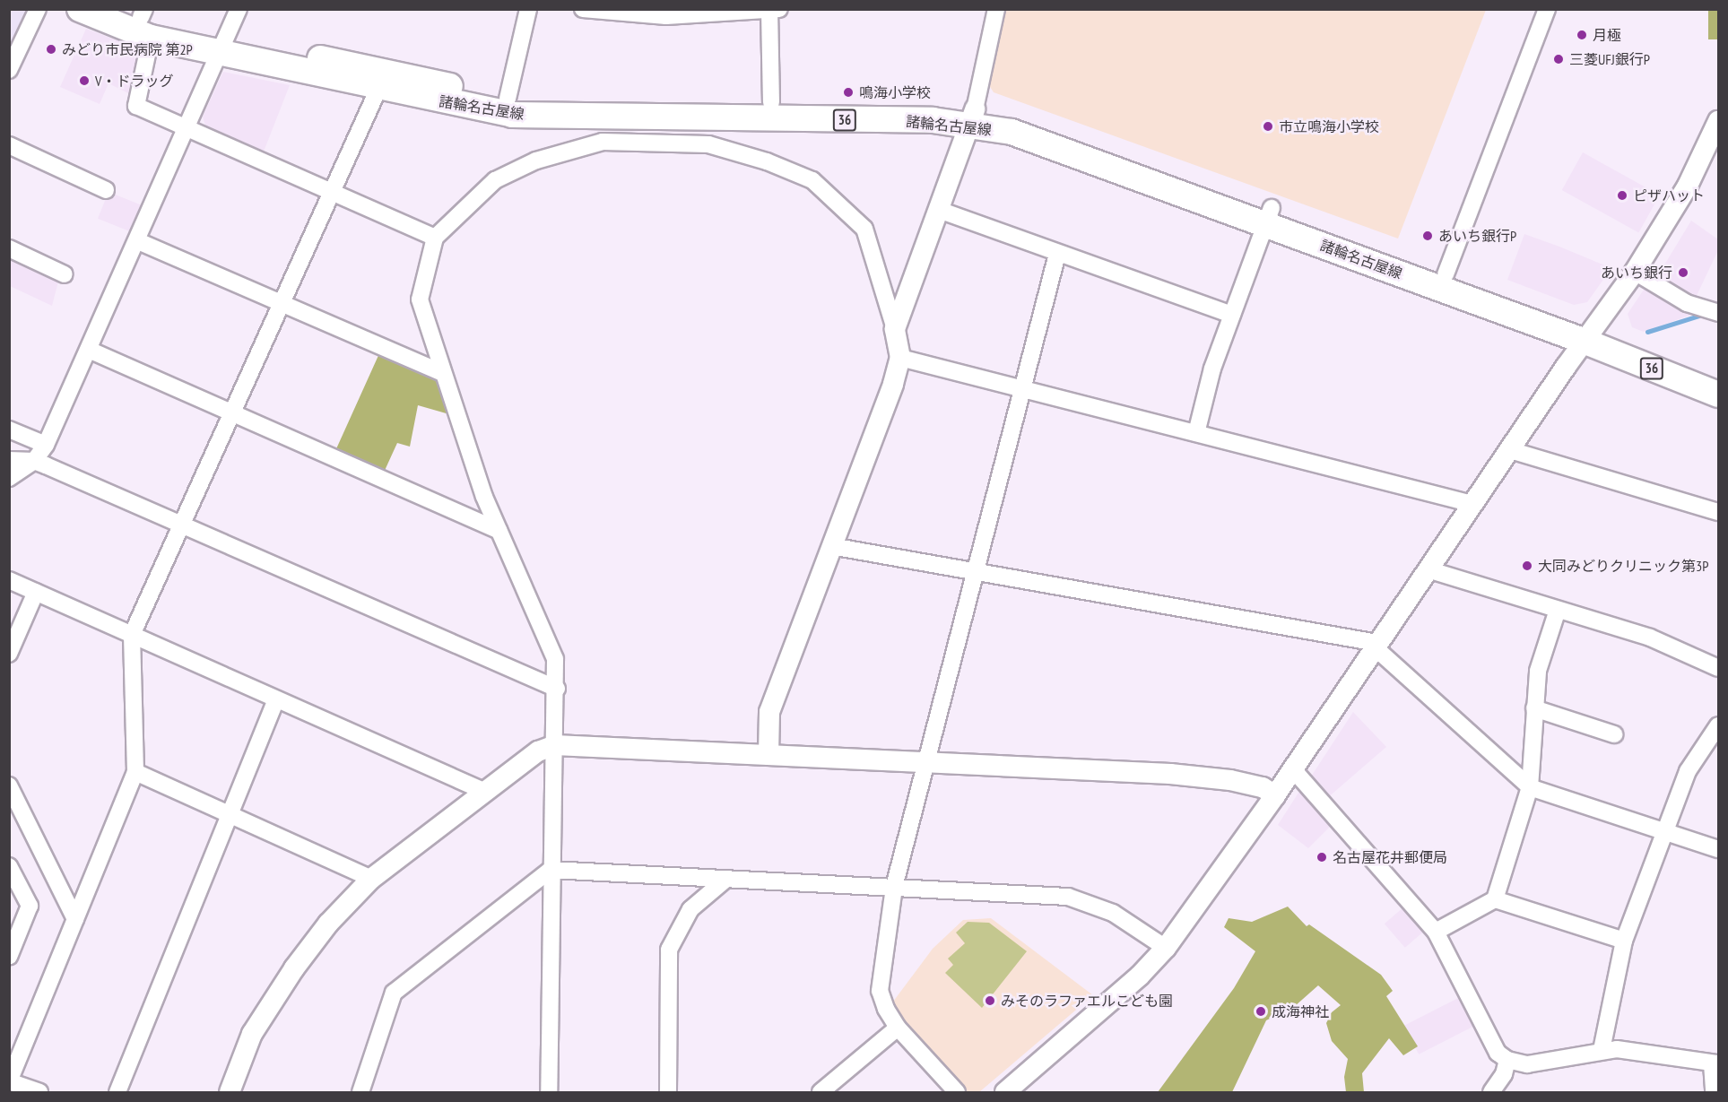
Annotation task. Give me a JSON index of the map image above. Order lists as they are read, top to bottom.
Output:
{
  "streets": {
    "main road": ["諸輪名古屋線", "36"]
  },
  "places": [
    "月極",
    "みどり市民病院 第2P",
    "三菱UFJ銀行P",
    "V・ドラッグ",
    "鳴海小学校",
    "市立鳴海小学校",
    "ピザハット",
    "あいち銀行P",
    "あいち銀行",
    "大同みどりクリニック第3P",
    "名古屋花井郵便局",
    "みそのラファエルこども園",
    "成海神社"
  ]
}
